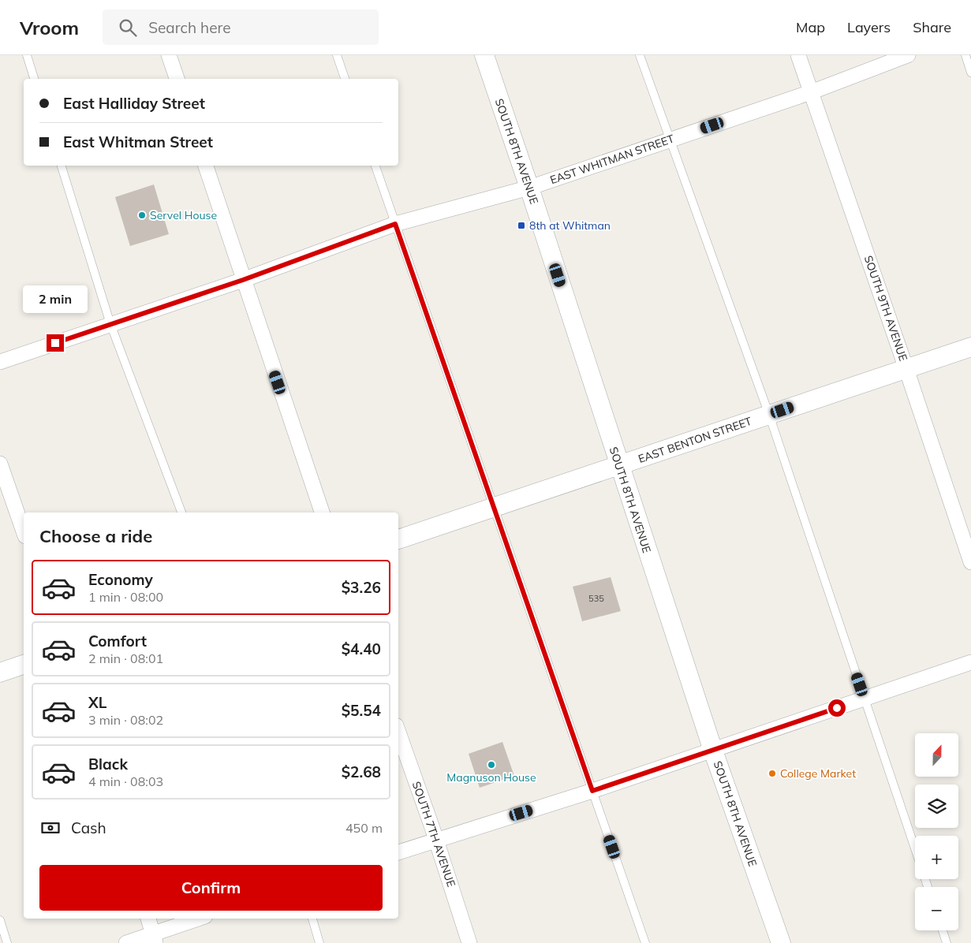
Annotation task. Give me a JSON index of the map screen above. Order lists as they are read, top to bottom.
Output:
{
  "streets": {
    "street": [
      "SOUTH 8TH AVENUE",
      "EAST WHITMAN STREET",
      "SOUTH 9TH AVENUE",
      "EAST BENTON STREET",
      "SOUTH 7TH AVENUE"
    ]
  },
  "crossings": [
    ["SOUTH 8TH AVENUE", "EAST WHITMAN STREET"],
    ["SOUTH 8TH AVENUE", "EAST BENTON STREET"],
    ["EAST WHITMAN STREET", "SOUTH 9TH AVENUE"],
    ["SOUTH 9TH AVENUE", "EAST BENTON STREET"]
  ],
  "places": {
    "other": ["Servel House", "Magnuson House", "College Market"],
    "transit": ["8th at Whitman"]
  },
  "house_numbers": ["535"],
  "north": "top",
  "page": {
    "header": "Vroom",
    "search": "Search here",
    "nav": ["Map", "Layers", "Share"],
    "banner": ["East Halliday Street", "East Whitman Street"],
    "bubble": "2 min",
    "heading": "Choose a ride",
    "list": [
      {
        "name": "Economy",
        "note": "1 min · 08:00",
        "value": "$3.26"
      },
      {
        "name": "Comfort",
        "note": "2 min · 08:01",
        "value": "$4.40"
      },
      {
        "name": "XL",
        "note": "3 min · 08:02",
        "value": "$5.54"
      },
      {
        "name": "Black",
        "note": "4 min · 08:03",
        "value": "$2.68"
      }
    ],
    "map_buttons": ["+", "−"],
    "pay": ["Cash", "450 m"],
    "buttons": "Confirm"
  }
}
